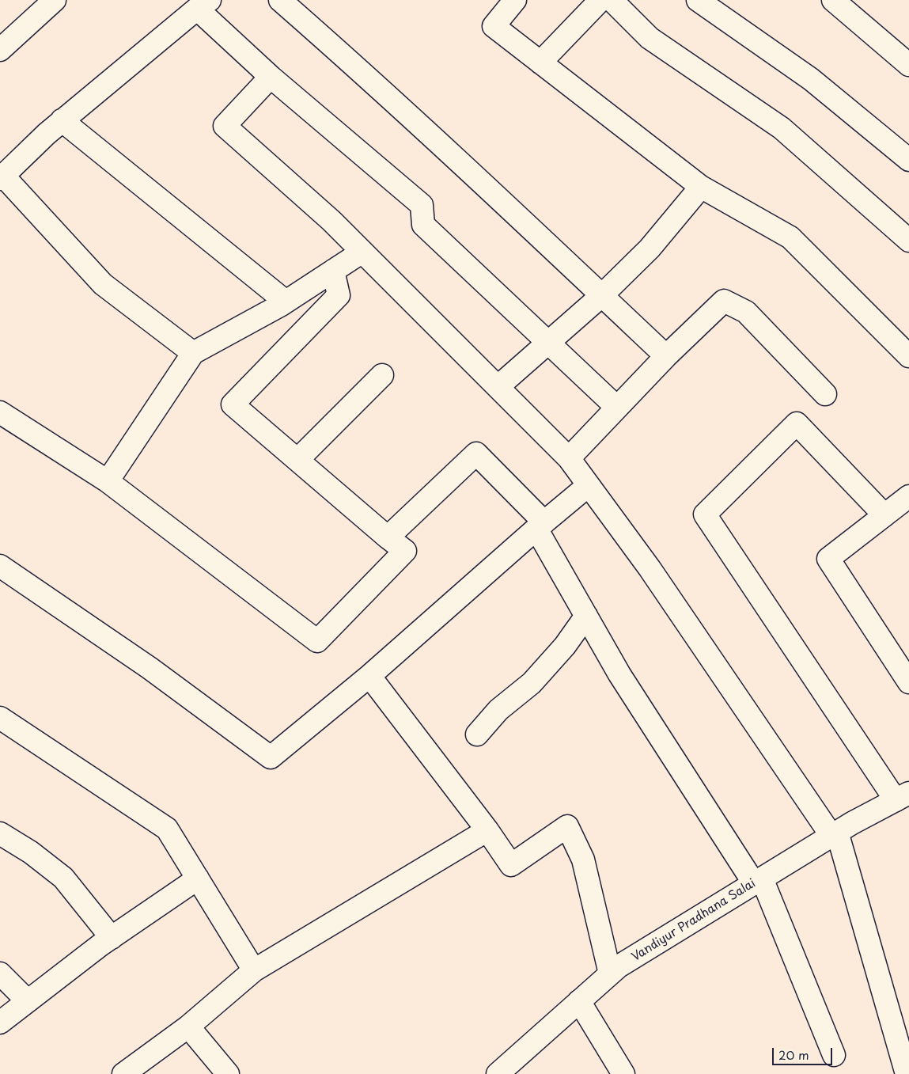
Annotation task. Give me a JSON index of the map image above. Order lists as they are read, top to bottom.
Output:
{
  "streets": {
    "street": ["Vandiyur Pradhana Salai"]
  },
  "scale_bar": "20 m"
}
